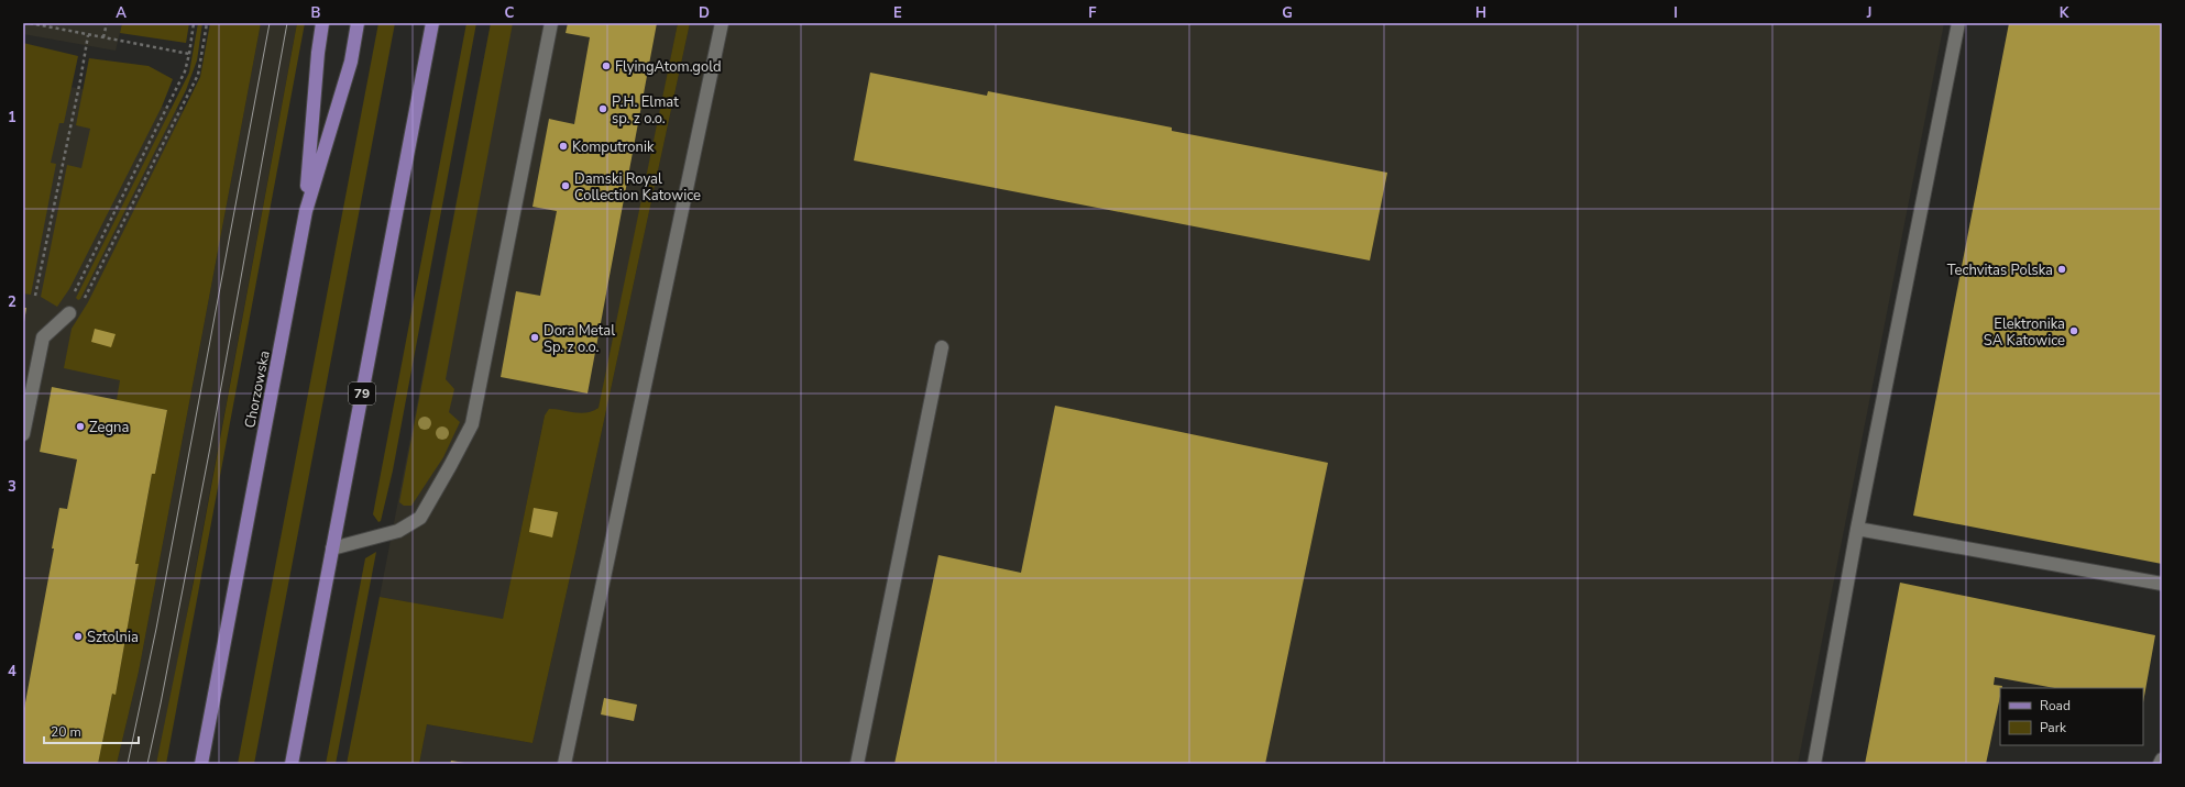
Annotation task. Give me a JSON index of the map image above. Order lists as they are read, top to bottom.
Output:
{
  "streets": {
    "main road": ["Chorzowska", "79"]
  },
  "places": [
    "FlyingAtom.gold",
    "P.H. Elmat sp. z o.o.",
    "Komputronik",
    "Damski Royal Collection Katowice",
    "Techvitas Polska",
    "Elektronika SA Katowice",
    "Dora Metal Sp. z o.o.",
    "Zegna",
    "Sztolnia"
  ],
  "legend": ["Road", "Park"],
  "scale_bar": "20 m",
  "grid": {
    "columns": [
      "A",
      "B",
      "C",
      "D",
      "E",
      "F",
      "G",
      "H",
      "I",
      "J",
      "K"
    ],
    "rows": [
      "1",
      "2",
      "3",
      "4"
    ]
  }
}
